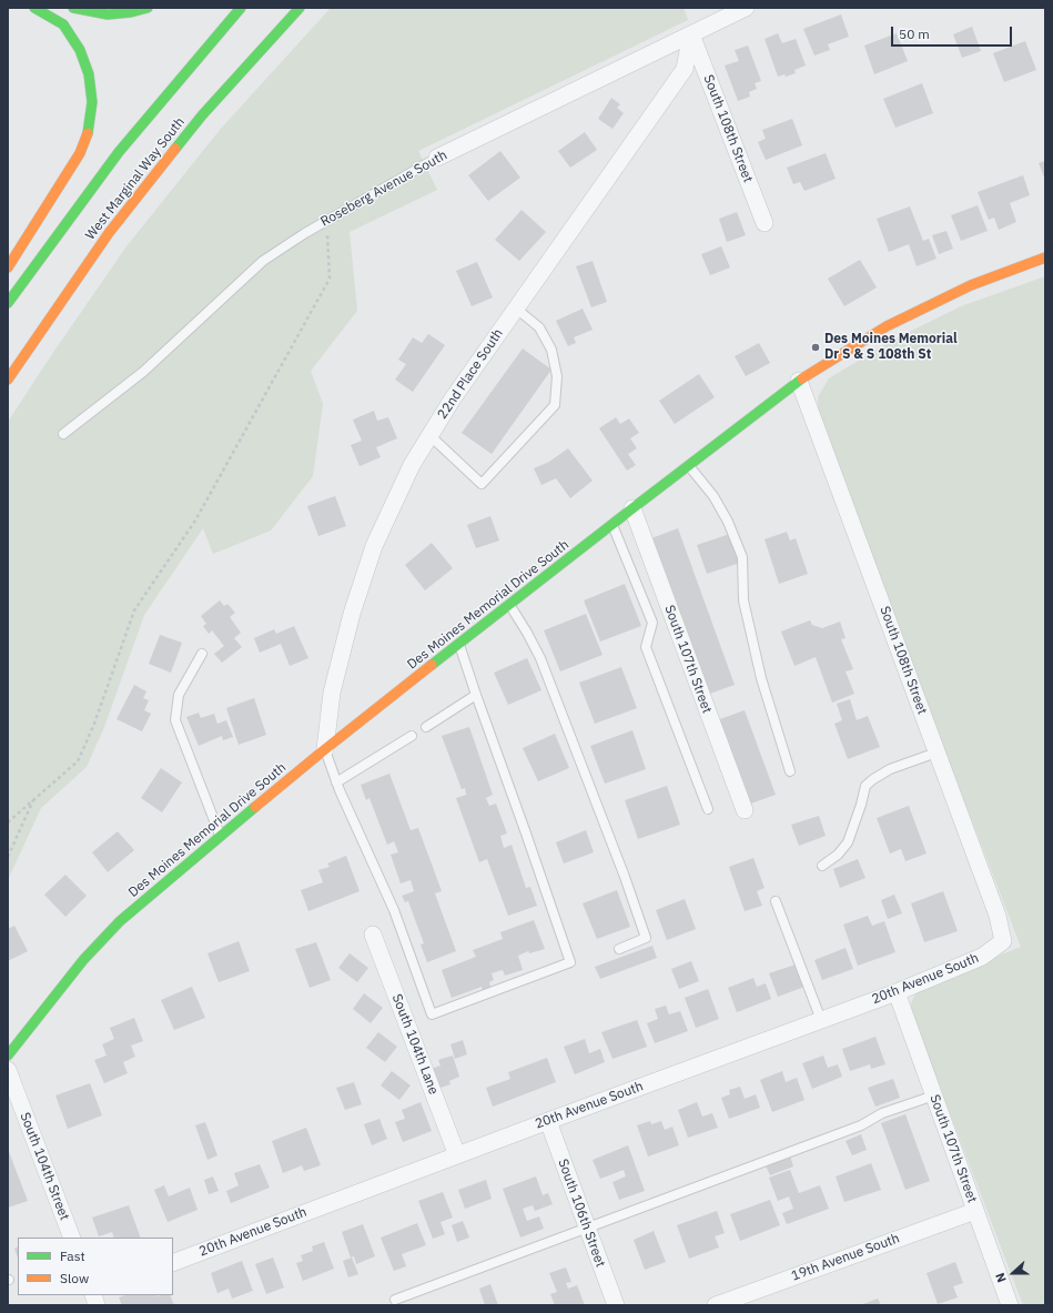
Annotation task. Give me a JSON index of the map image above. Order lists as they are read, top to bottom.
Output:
{
  "streets": {
    "main road": ["West Marginal Way South", "Des Moines Memorial Drive South"],
    "street": [
      "South 108th Street",
      "Roseberg Avenue South",
      "22nd Place South",
      "South 107th Street",
      "20th Avenue South",
      "South 104th Lane",
      "South 104th Street",
      "South 106th Street",
      "19th Avenue South"
    ]
  },
  "crossings": [
    ["South 108th Street", "Roseberg Avenue South"],
    ["South 108th Street", "22nd Place South"],
    ["South 108th Street", "Des Moines Memorial Drive South"],
    ["South 108th Street", "20th Avenue South"],
    ["Roseberg Avenue South", "22nd Place South"],
    ["22nd Place South", "Des Moines Memorial Drive South"],
    ["Des Moines Memorial Drive South", "South 107th Street"],
    ["South 107th Street", "20th Avenue South"],
    ["South 107th Street", "19th Avenue South"],
    ["20th Avenue South", "South 104th Lane"],
    ["20th Avenue South", "South 106th Street"]
  ],
  "places": ["Des Moines Memorial Dr S & S 108th St"],
  "legend": ["Fast", "Slow"],
  "scale_bar": "50 m",
  "north": "left"
}
